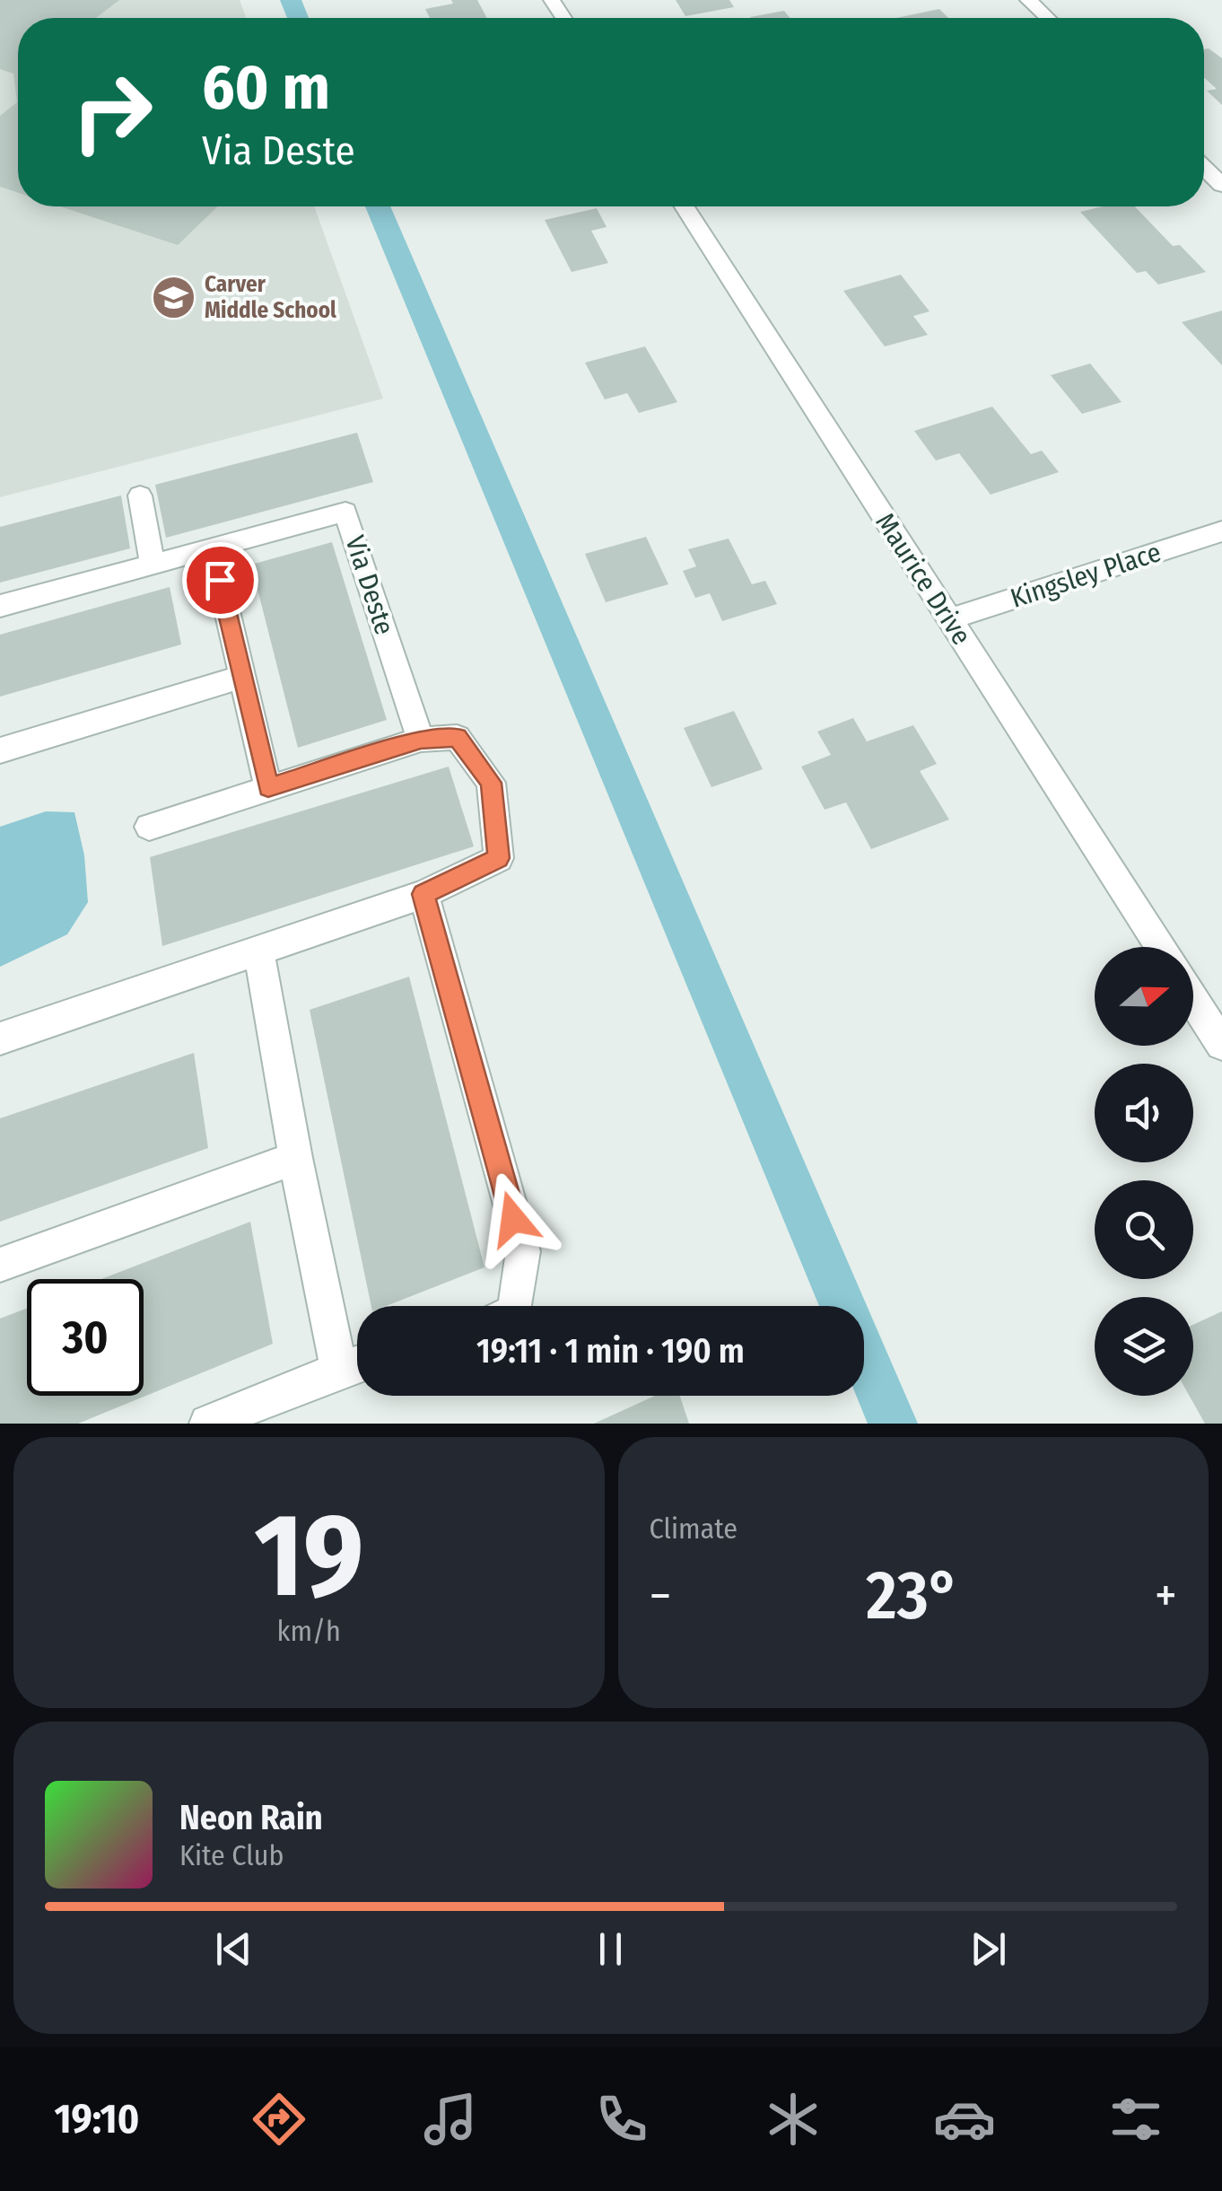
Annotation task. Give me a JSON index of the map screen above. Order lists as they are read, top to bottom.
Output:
{
  "streets": {
    "street": ["Kingsley Place", "Maurice Drive", "Via Deste"]
  },
  "crossings": [
    ["Kingsley Place", "Maurice Drive"]
  ],
  "places": {
    "school or university": ["Carver Middle School"]
  },
  "north": "right",
  "page": {
    "turn": ["60 m", "Via Deste"],
    "limit": "30",
    "trip": "19:11 · 1 min · 190 m",
    "tile": [
      ["19", "km/h"],
      "Climate"
    ],
    "heat": ["−", "23°", "+"],
    "song": ["Neon Rain", "Kite Club"],
    "tabs": "19:10"
  }
}
